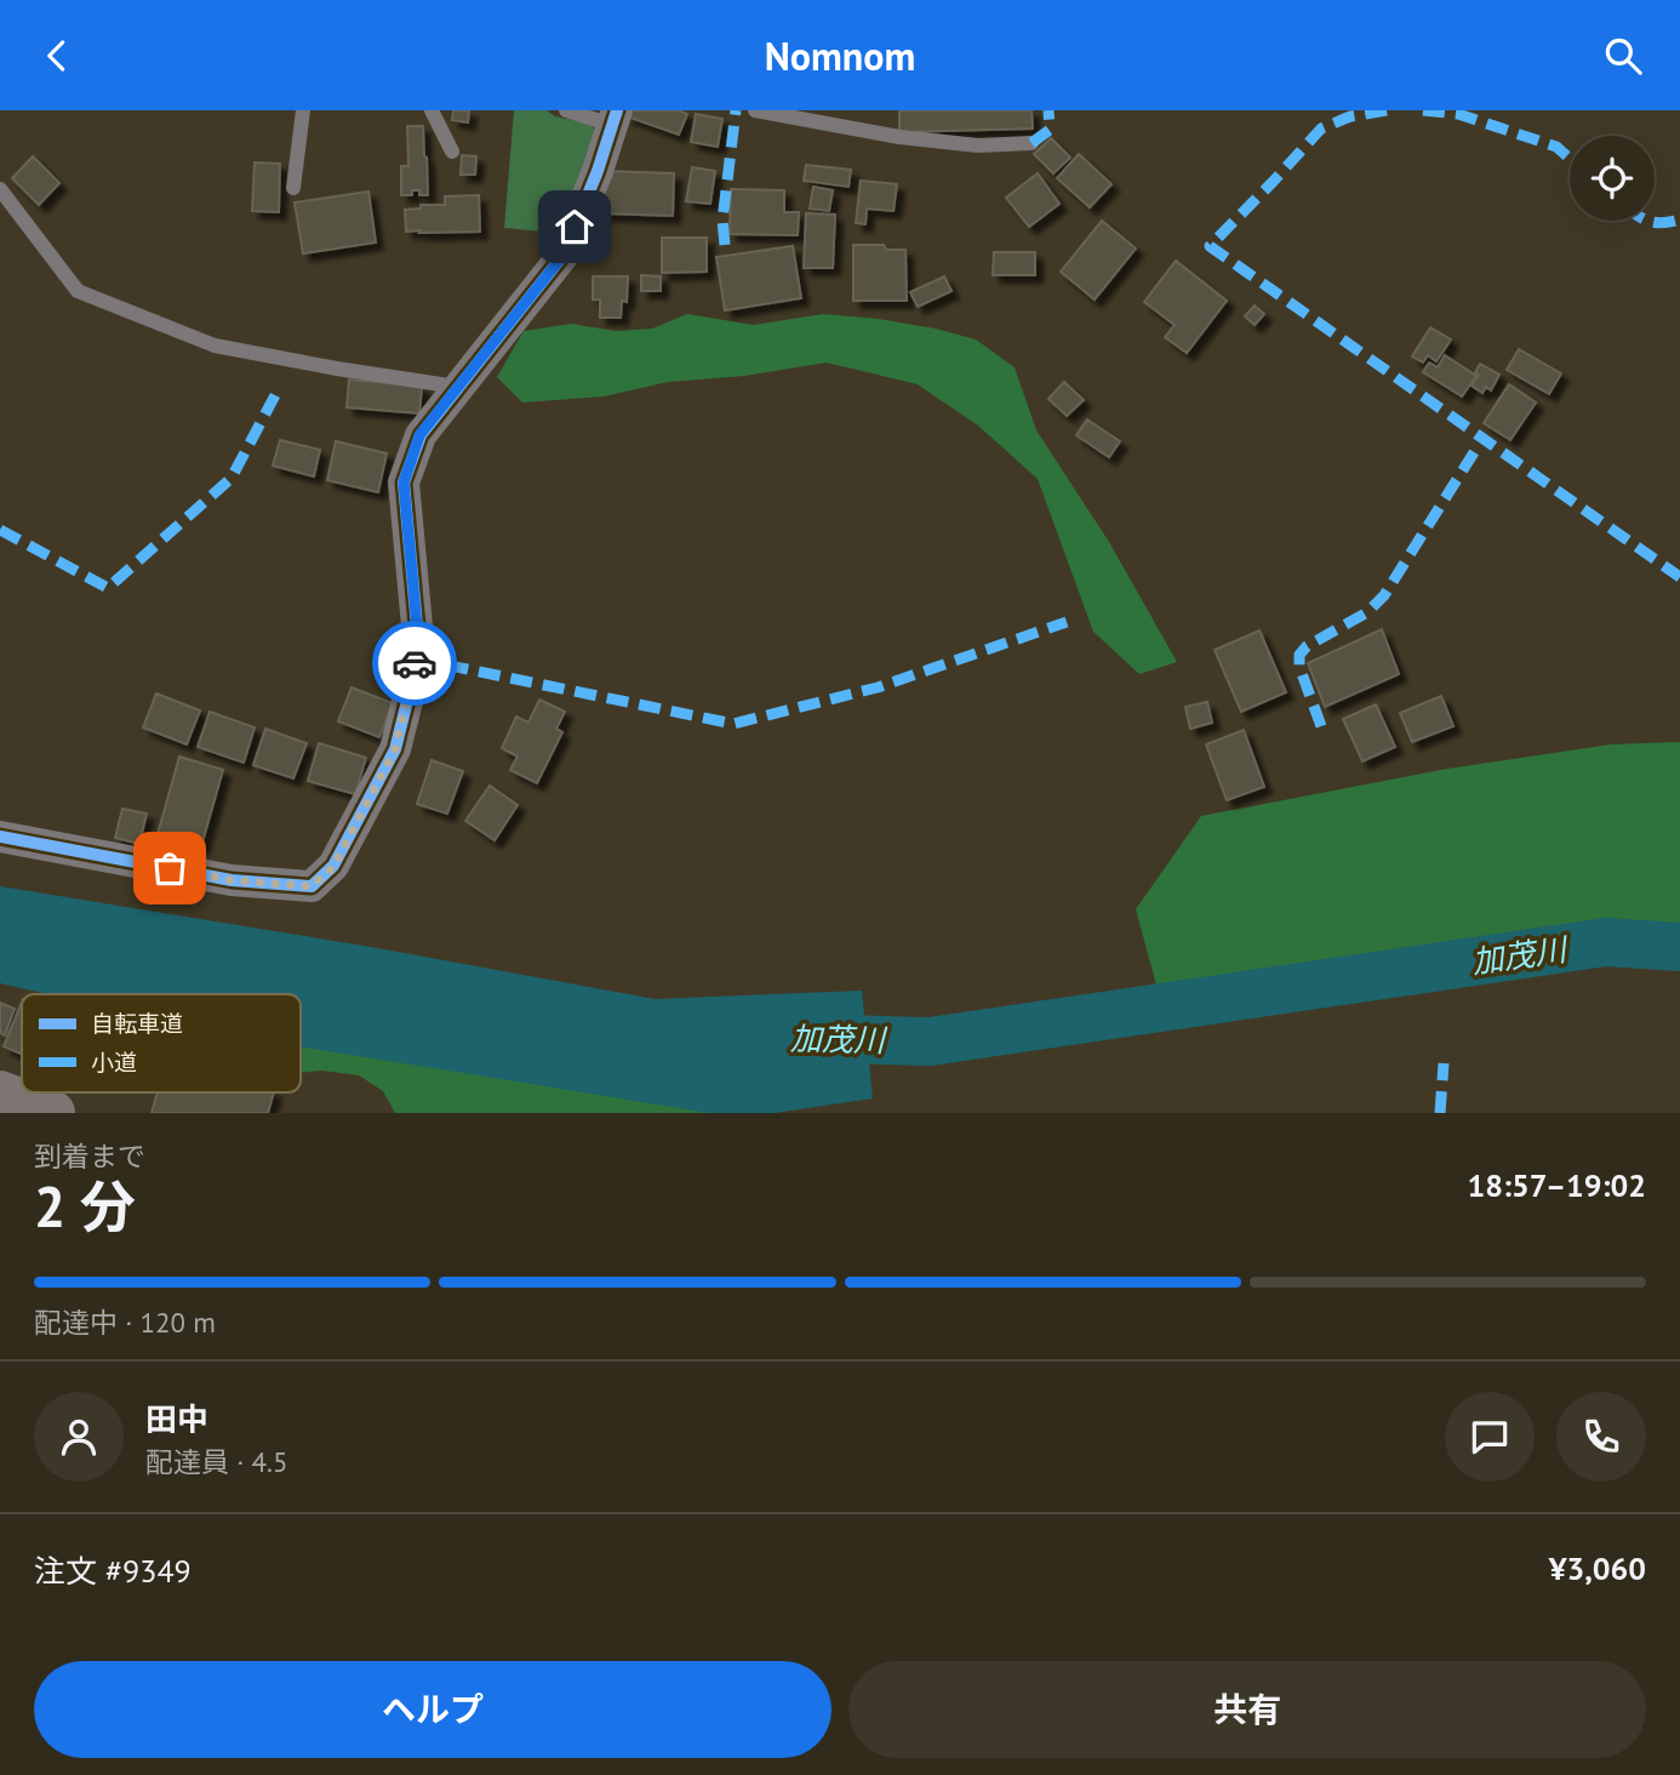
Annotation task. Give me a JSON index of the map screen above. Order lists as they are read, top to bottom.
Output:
{
  "water": ["加茂川"],
  "legend": ["自転車道", "小道"],
  "page": {
    "header": "Nomnom",
    "heading": ["2 分", "到着まで", "18:57–19:02"],
    "panel": [
      "田中",
      "配達員 · 4.5",
      "注文 #9349",
      "¥3,060"
    ],
    "bar": "配達中 · 120 m",
    "buttons": ["ヘルプ", "共有"]
  }
}
